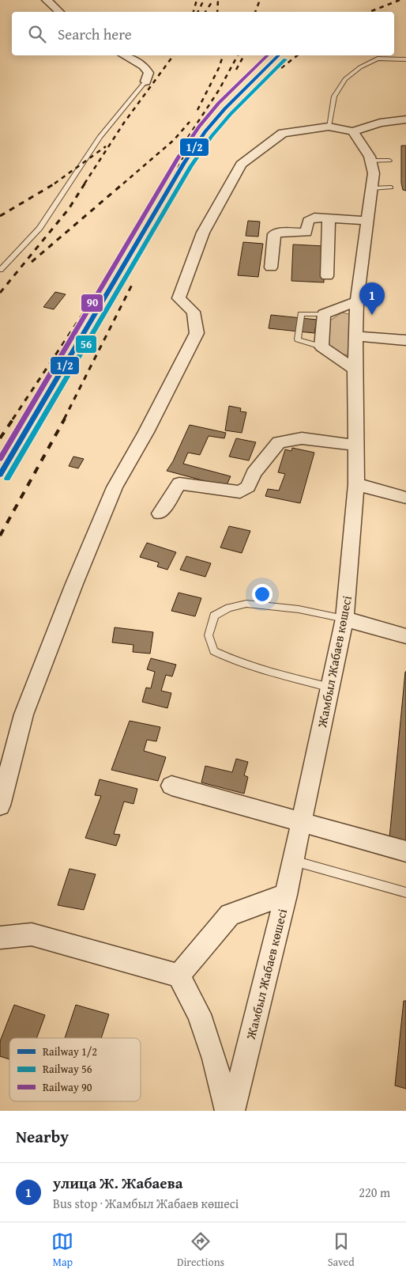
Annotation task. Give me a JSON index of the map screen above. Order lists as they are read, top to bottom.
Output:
{
  "streets": {
    "street": ["Жамбыл Жабаев көшесі"]
  },
  "lines": ["rail line 1/2", "rail line 90", "rail line 56"],
  "legend": ["Railway 1/2", "Railway 56", "Railway 90"],
  "page": {
    "search": "Search here",
    "pins": "1",
    "heading": "Nearby",
    "list": [
      {
        "mark": "1",
        "name": "улица Ж. Жабаева",
        "note": "Bus stop · Жамбыл Жабаев көшесі",
        "value": "220 m"
      }
    ],
    "nav": ["Map", "Directions", "Saved"]
  }
}
